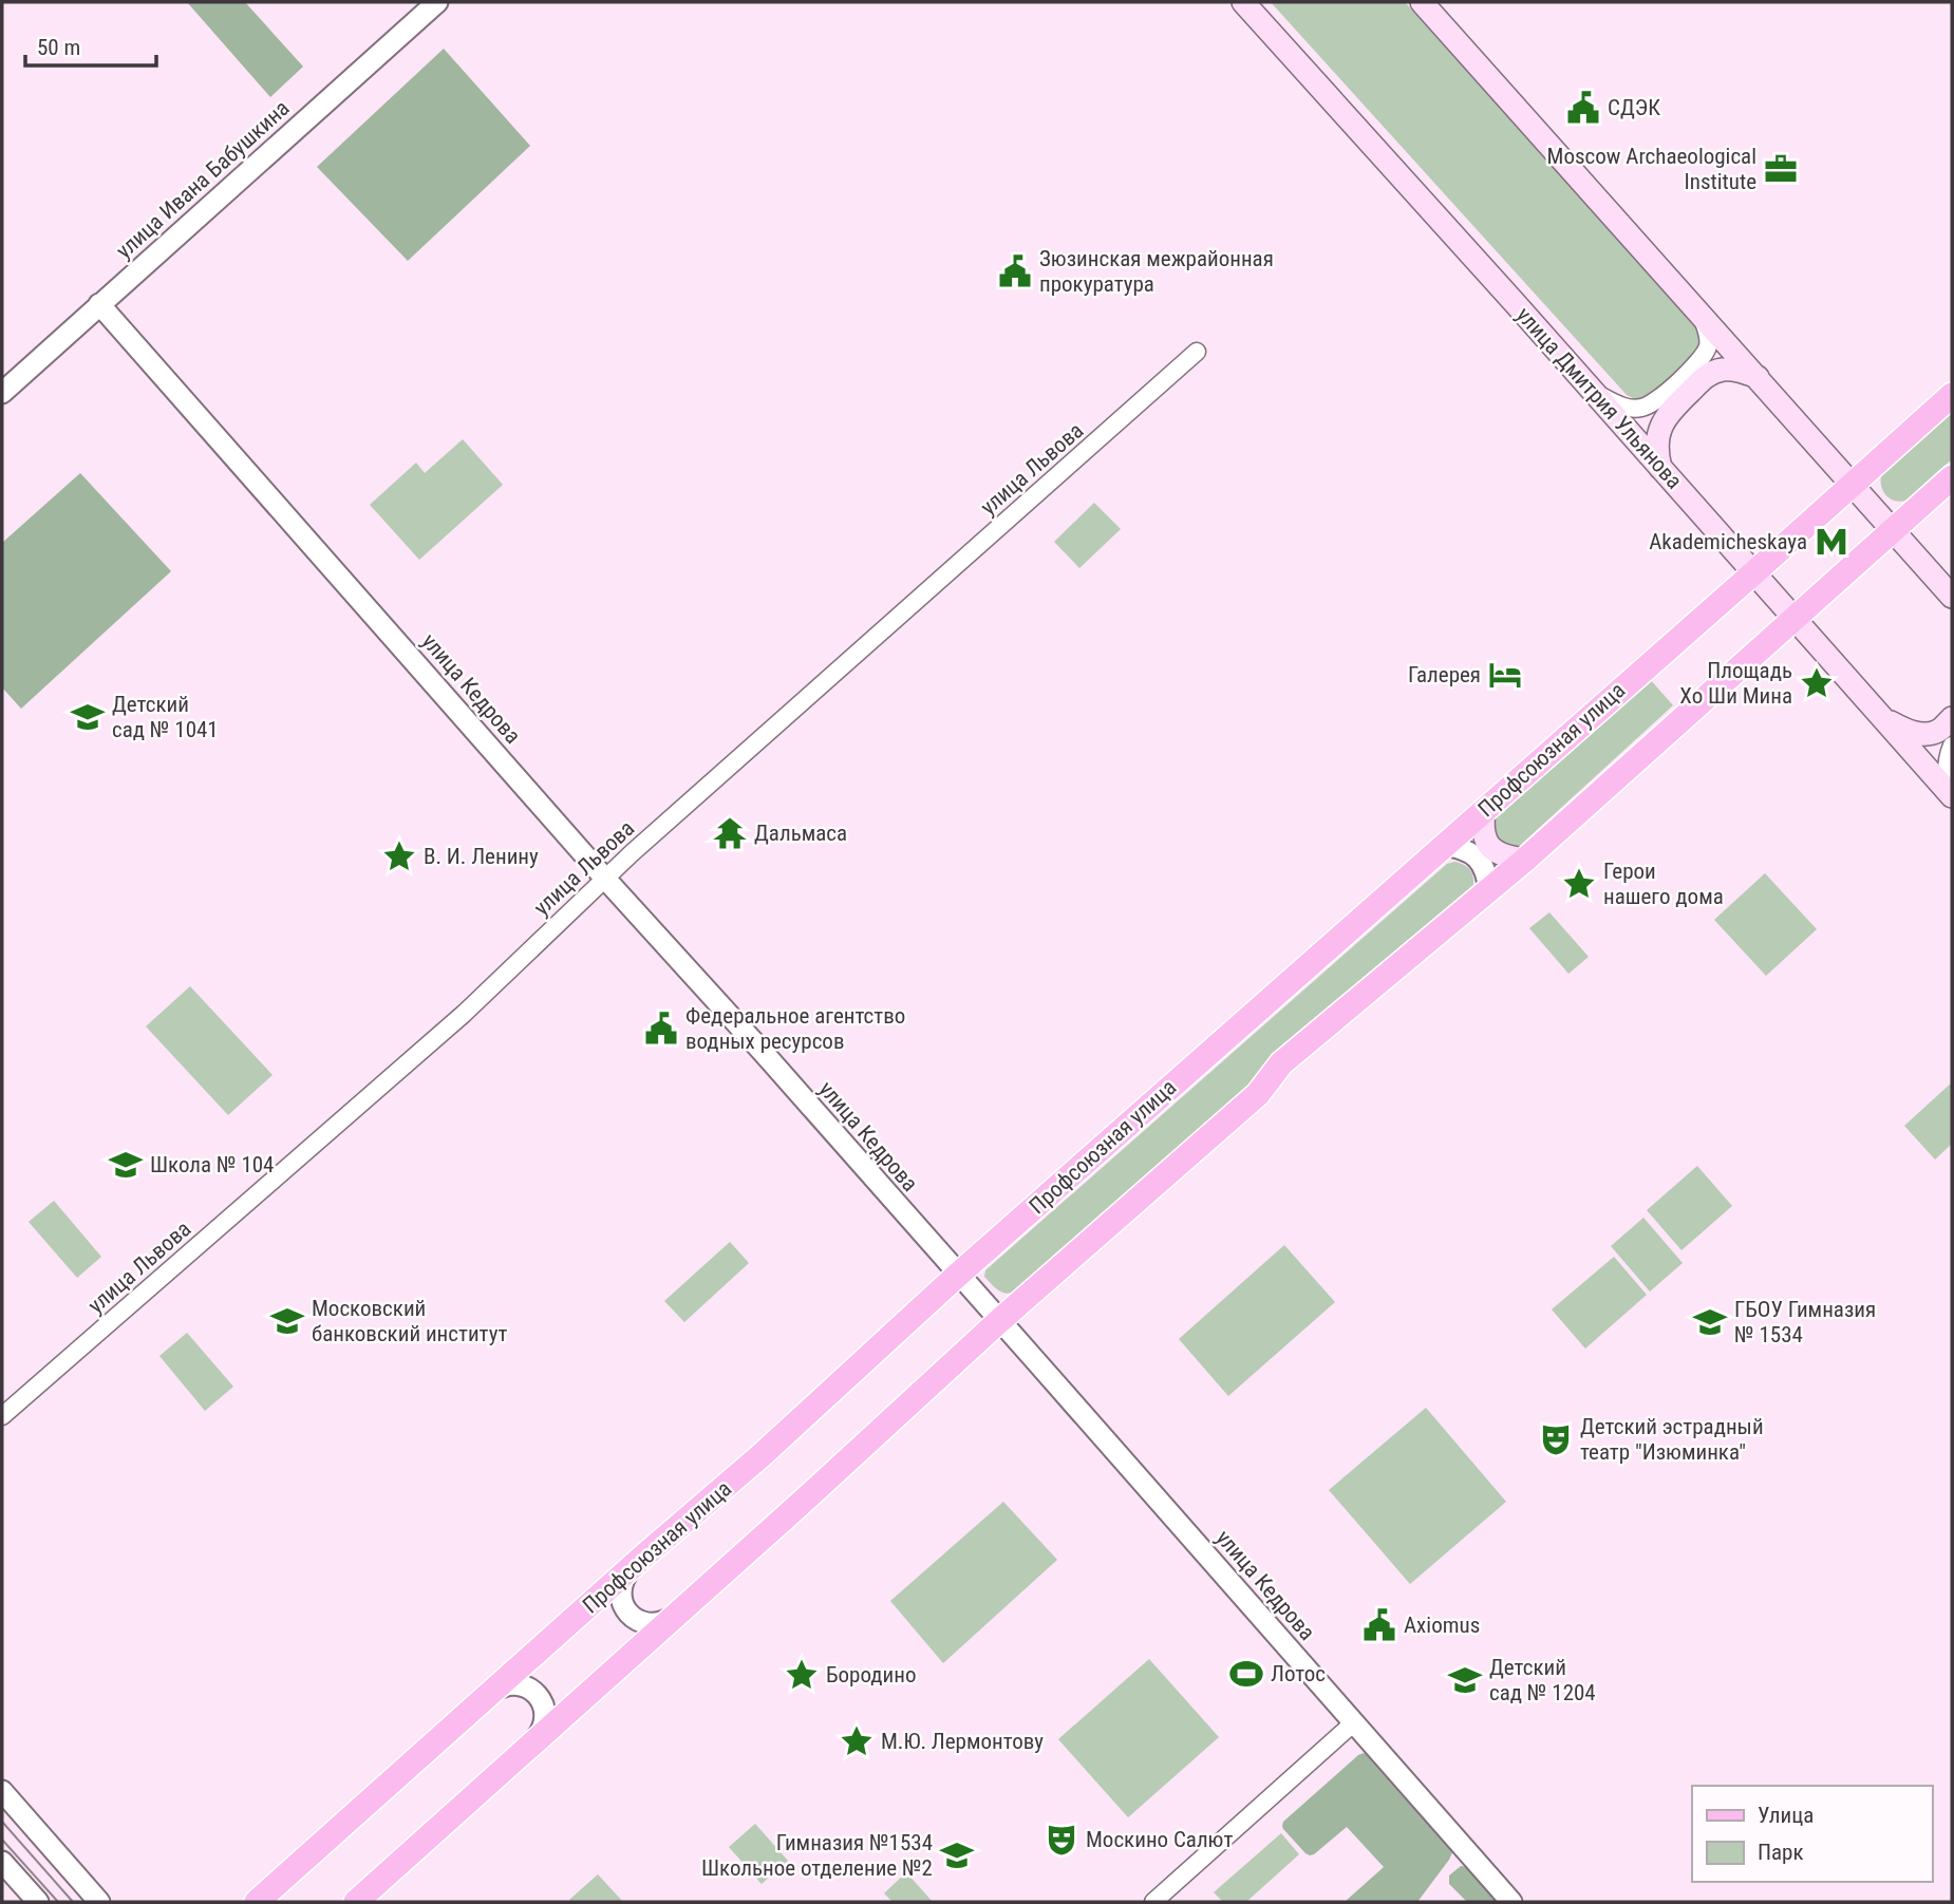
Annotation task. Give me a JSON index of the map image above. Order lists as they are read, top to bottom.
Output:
{
  "streets": {
    "main road": ["улица Дмитрия Ульянова", "Профсоюзная улица"],
    "street": ["улица Ивана Бабушкина", "улица Львова", "улица Кедрова"]
  },
  "crossings": [
    ["улица Ивана Бабушкина", "улица Кедрова"],
    ["улица Дмитрия Ульянова", "Профсоюзная улица"],
    ["улица Львова", "улица Кедрова"],
    ["улица Кедрова", "Профсоюзная улица"]
  ],
  "places": {
    "public building": [
      "СДЭК",
      "Зюзинская межрайонная прокуратура",
      "Федеральное агентство водных ресурсов",
      "Axiomus"
    ],
    "office": ["Moscow Archaeological Institute"],
    "metro station": ["Akademicheskaya"],
    "hotel": ["Галерея"],
    "place": [
      "Площадь Хо Ши Мина",
      "В. И. Ленину",
      "Герои нашего дома",
      "Бородино",
      "М.Ю. Лермонтову"
    ],
    "school or university": [
      "Детский сад № 1041",
      "Школа № 104",
      "Московский банковский институт",
      "ГБОУ Гимназия № 1534",
      "Детский сад № 1204",
      "Гимназия №1534 Школьное отделение №2"
    ],
    "temple": ["Дальмаса"],
    "theatre": ["Детский эстрадный театр \"Изюминка\"", "Москино Салют"],
    "sports": ["Лотос"]
  },
  "legend": ["Улица", "Парк"],
  "scale_bar": "50 m"
}
